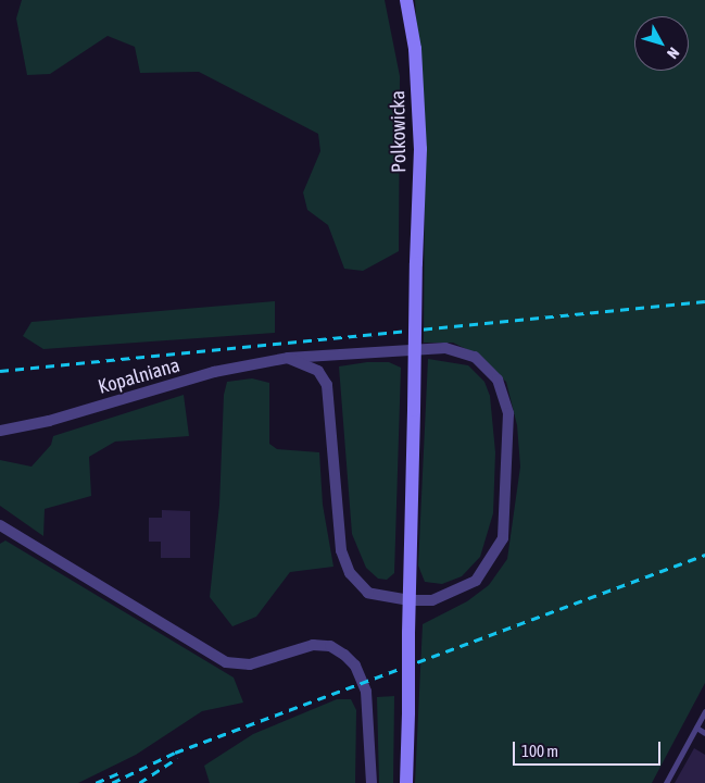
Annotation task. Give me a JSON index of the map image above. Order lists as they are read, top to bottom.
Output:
{
  "streets": {
    "main road": ["Polkowicka"],
    "street": ["Kopalniana"]
  },
  "crossings": [
    ["Polkowicka", "Kopalniana"]
  ],
  "scale_bar": "100 m",
  "north": "bottom right"
}
